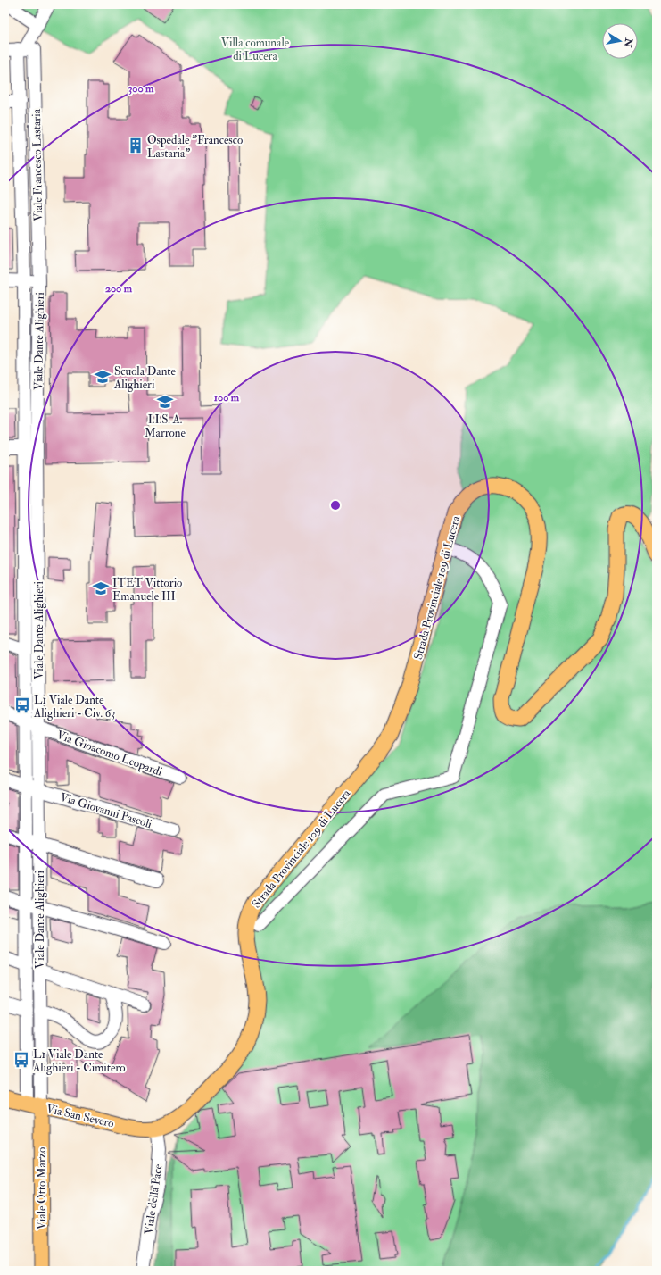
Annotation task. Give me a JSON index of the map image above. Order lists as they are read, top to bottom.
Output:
{
  "streets": {
    "main road": ["Strada Provinciale 109 di Lucera", "Via San Severo", "Viale Otto Marzo"],
    "street": [
      "Viale Francesco Lastaria",
      "Viale Dante Alighieri",
      "Via Gioacomo Leopardi",
      "Via Giovanni Pascoli",
      "Viale della Pace"
    ]
  },
  "crossings": [
    ["Viale Francesco Lastaria", "Viale Dante Alighieri"],
    ["Viale Dante Alighieri", "Via Gioacomo Leopardi"],
    ["Viale Dante Alighieri", "Via Giovanni Pascoli"],
    ["Viale Dante Alighieri", "Via San Severo"],
    ["Viale Dante Alighieri", "Viale Otto Marzo"],
    ["Strada Provinciale 109 di Lucera", "Via San Severo"],
    ["Strada Provinciale 109 di Lucera", "Viale della Pace"],
    ["Via San Severo", "Viale Otto Marzo"],
    ["Via San Severo", "Viale della Pace"]
  ],
  "parks": ["Villa comunale di Lucera"],
  "places": {
    "building": ["Ospedale \"Francesco Lastaria\""],
    "school or university": ["Scuola Dante Alighieri", "I.I.S. A. Marrone", "ITET Vittorio Emanuele III"],
    "bus stop": ["L1 Viale Dante Alighieri - Civ. 63", "L1 Viale Dante Alighieri - Cimitero"]
  },
  "north": "right",
  "rings": ["300 m", "200 m", "100 m"]
}
